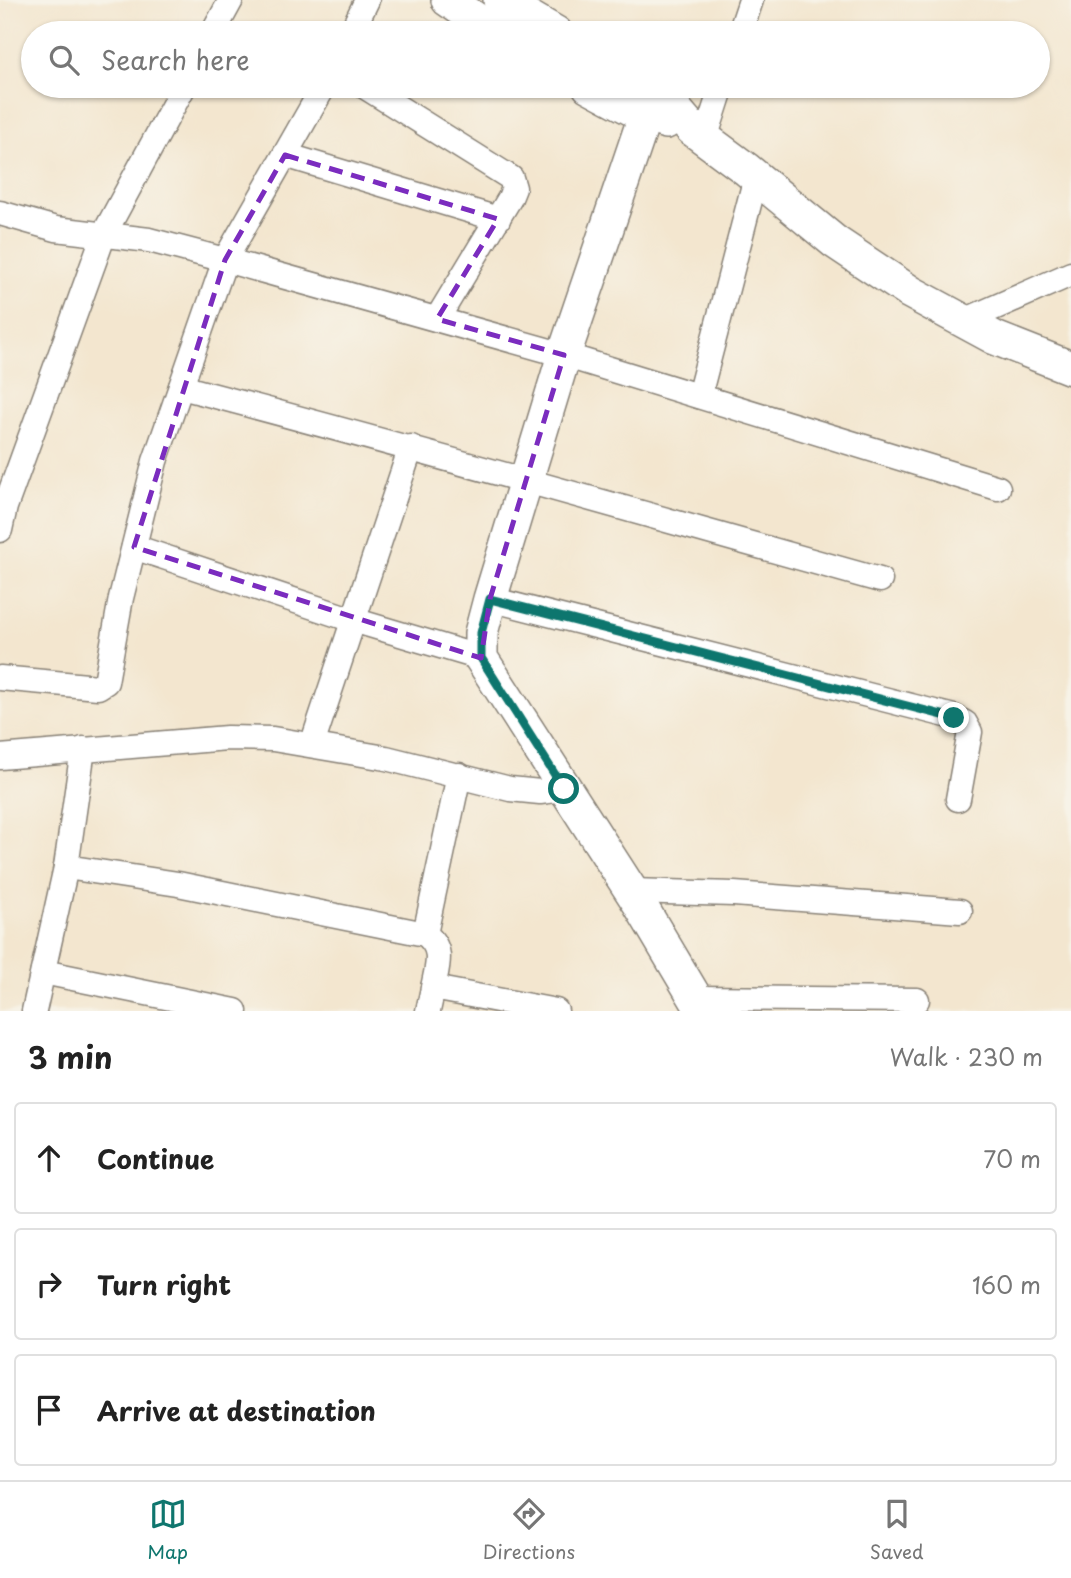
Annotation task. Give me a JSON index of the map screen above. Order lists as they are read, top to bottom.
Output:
{
  "page": {
    "search": "Search here",
    "heading": ["3 min", "Walk · 230 m"],
    "list": [
      ["Continue", "70 m"],
      ["Turn right", "160 m"],
      "Arrive at destination"
    ],
    "nav": ["Map", "Directions", "Saved"]
  }
}
